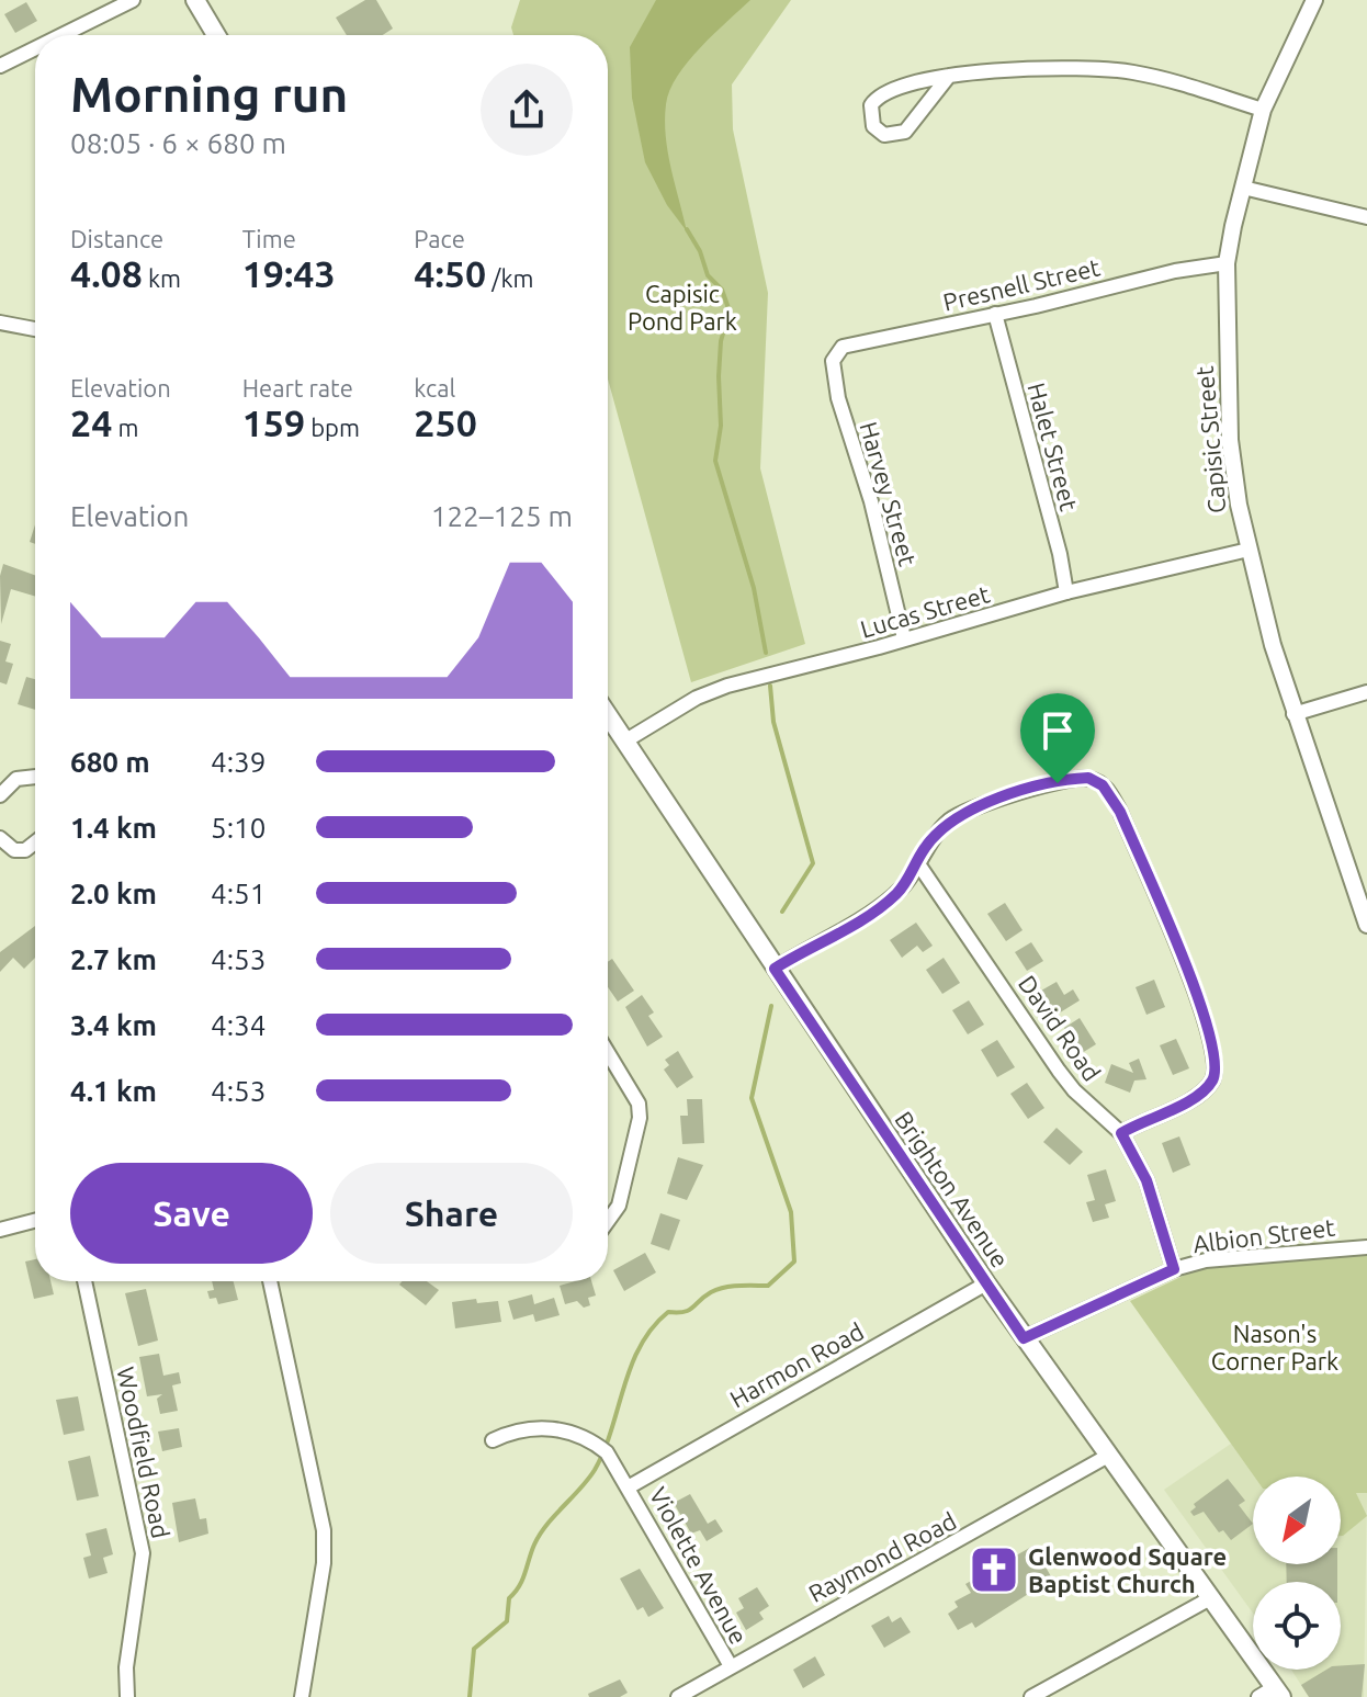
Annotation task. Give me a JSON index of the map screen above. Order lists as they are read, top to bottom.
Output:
{
  "streets": {
    "main road": ["Brighton Avenue"],
    "street": [
      "Presnell Street",
      "Capisic Street",
      "Halet Street",
      "Harvey Street",
      "Lucas Street",
      "David Road",
      "Albion Street",
      "Harmon Road",
      "Woodfield Road",
      "Raymond Road",
      "Violette Avenue"
    ]
  },
  "crossings": [
    ["Presnell Street", "Capisic Street"],
    ["Presnell Street", "Halet Street"],
    ["Presnell Street", "Harvey Street"],
    ["Capisic Street", "Lucas Street"],
    ["Halet Street", "Lucas Street"],
    ["Harvey Street", "Lucas Street"],
    ["Lucas Street", "Brighton Avenue"],
    ["David Road", "Albion Street"],
    ["Brighton Avenue", "Albion Street"],
    ["Brighton Avenue", "Harmon Road"],
    ["Brighton Avenue", "Raymond Road"],
    ["Harmon Road", "Violette Avenue"],
    ["Raymond Road", "Violette Avenue"]
  ],
  "parks": ["Capisic Pond Park", "Nason's Corner Park"],
  "places": {
    "church": ["Glenwood Square Baptist Church"]
  },
  "north": "bottom left",
  "page": {
    "heading": ["Morning run", "08:05 · 6 × 680 m"],
    "stats": [
      ["Distance", "4.08 km"],
      ["Time", "19:43"],
      ["Pace", "4:50 /km"],
      ["Elevation", "24 m"],
      ["Heart rate", "159 bpm"],
      ["kcal", "250"]
    ],
    "chart": ["Elevation", "122–125 m"],
    "list": [
      {
        "name": "680 m",
        "note": "4:39"
      },
      {
        "name": "1.4 km",
        "note": "5:10"
      },
      {
        "name": "2.0 km",
        "note": "4:51"
      },
      {
        "name": "2.7 km",
        "note": "4:53"
      },
      {
        "name": "3.4 km",
        "note": "4:34"
      },
      {
        "name": "4.1 km",
        "note": "4:53"
      }
    ],
    "buttons": ["Save", "Share"]
  }
}
